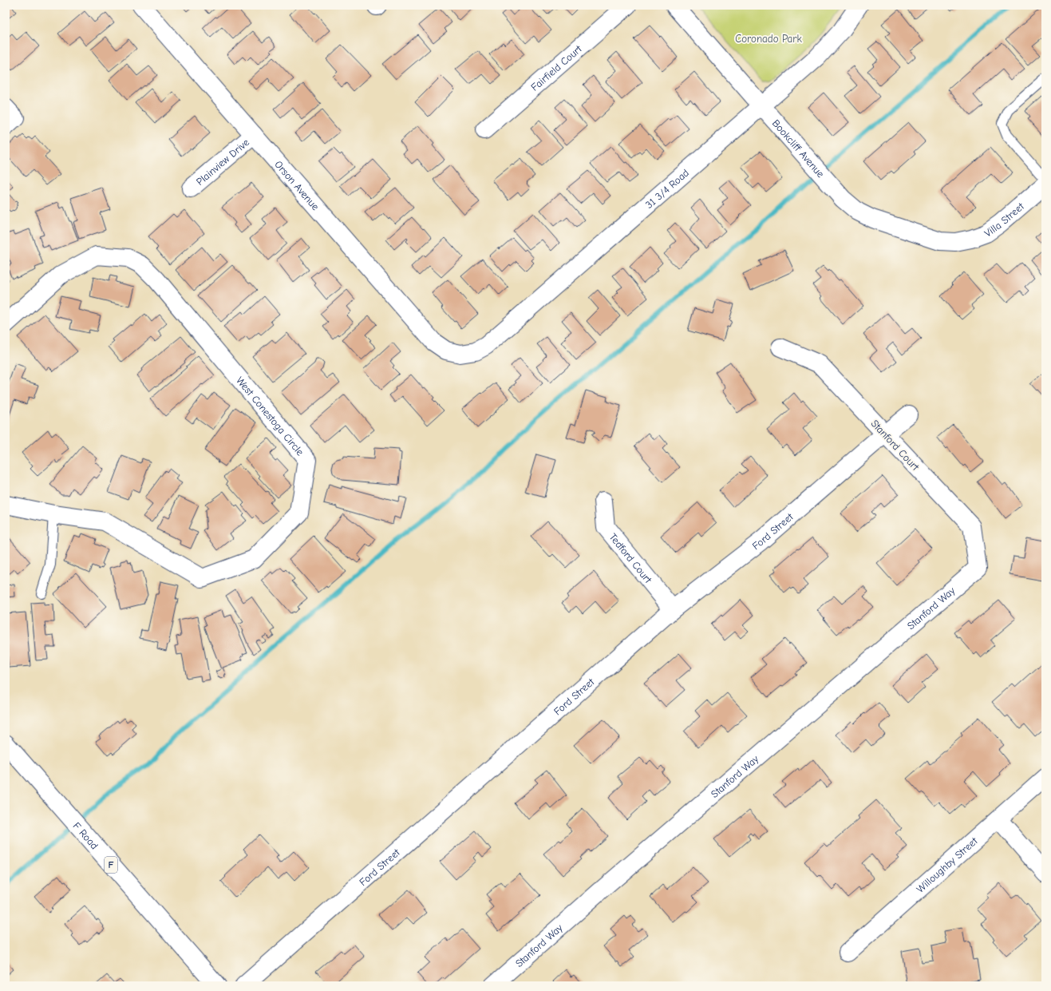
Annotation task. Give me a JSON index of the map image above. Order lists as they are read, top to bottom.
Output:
{
  "streets": {
    "street": [
      "Fairfield Court",
      "Bookcliff Avenue",
      "Plainview Drive",
      "Orson Avenue",
      "31 3/4 Road",
      "Villa Street",
      "West Conestoga Circle",
      "Stanford Court",
      "Ford Street",
      "Tedford Court",
      "Stanford Way",
      "F Road",
      "F",
      "Willoughby Street"
    ]
  },
  "crossings": [
    ["Bookcliff Avenue", "31 3/4 Road"],
    ["Bookcliff Avenue", "Villa Street"],
    ["Plainview Drive", "Orson Avenue"],
    ["Orson Avenue", "31 3/4 Road"],
    ["Stanford Court", "Ford Street"],
    ["Stanford Court", "Stanford Way"],
    ["Ford Street", "Tedford Court"]
  ],
  "parks": ["Coronado Park"]
}
